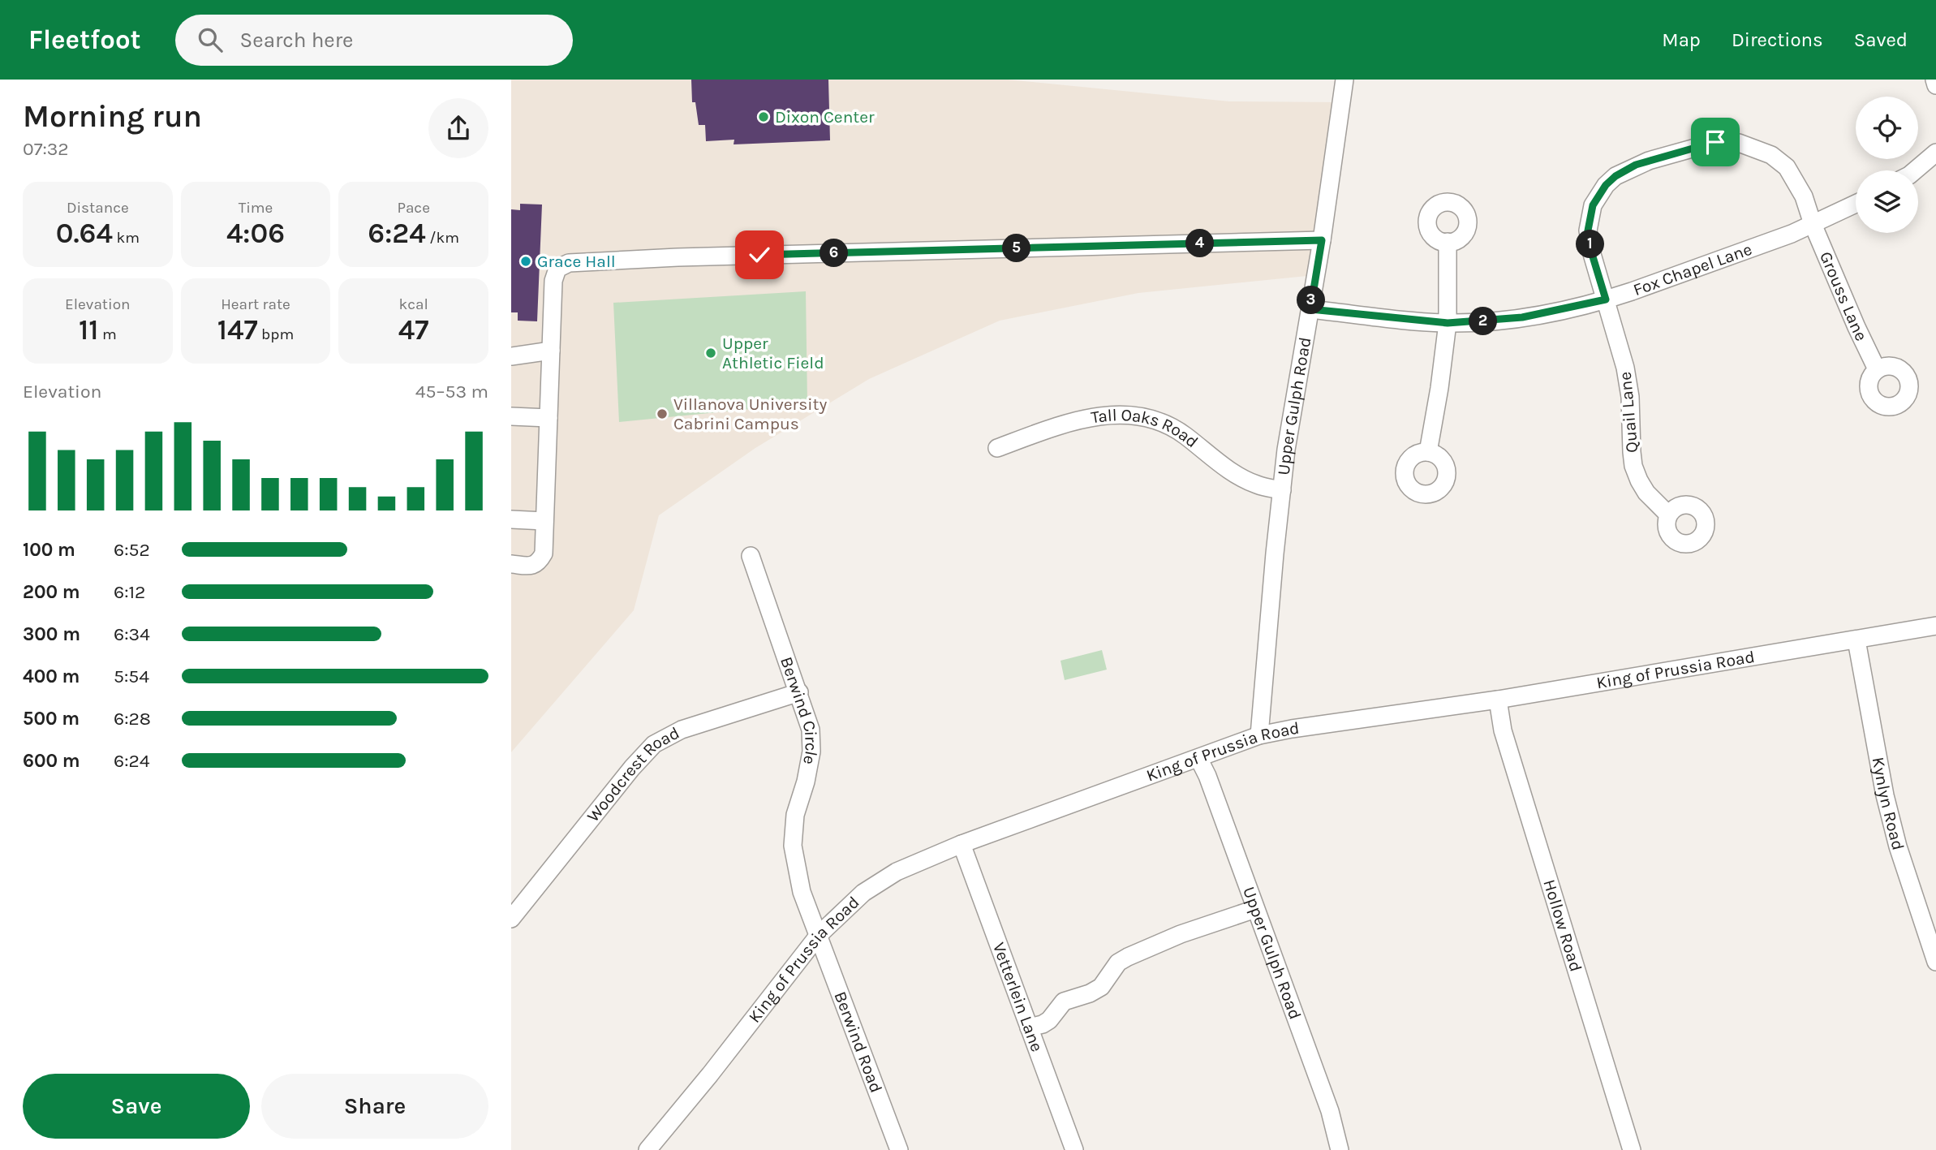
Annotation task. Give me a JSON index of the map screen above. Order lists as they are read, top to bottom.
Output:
{
  "streets": {
    "street": [
      "Fox Chapel Lane",
      "Grouss Lane",
      "Upper Gulph Road",
      "Quail Lane",
      "Tall Oaks Road",
      "King of Prussia Road",
      "Berwind Circle",
      "Woodcrest Road",
      "Kynlyn Road",
      "Hollow Road",
      "Vetterlein Lane",
      "Berwind Road"
    ]
  },
  "crossings": [
    ["Fox Chapel Lane", "Grouss Lane"],
    ["Fox Chapel Lane", "Upper Gulph Road"],
    ["Fox Chapel Lane", "Quail Lane"],
    ["Grouss Lane", "Quail Lane"],
    ["Upper Gulph Road", "Tall Oaks Road"],
    ["Upper Gulph Road", "King of Prussia Road"],
    ["King of Prussia Road", "Berwind Circle"],
    ["King of Prussia Road", "Kynlyn Road"],
    ["King of Prussia Road", "Hollow Road"],
    ["King of Prussia Road", "Vetterlein Lane"],
    ["King of Prussia Road", "Berwind Road"],
    ["Berwind Circle", "Woodcrest Road"],
    ["Berwind Circle", "Berwind Road"]
  ],
  "places": [
    "Dixon Center",
    "Grace Hall",
    "Upper Athletic Field",
    "Villanova University Cabrini Campus"
  ],
  "page": {
    "header": "Fleetfoot",
    "search": "Search here",
    "nav": ["Map", "Directions", "Saved"],
    "heading": ["Morning run", "07:32"],
    "stats": [
      ["Distance", "0.64 km"],
      ["Time", "4:06"],
      ["Pace", "6:24 /km"],
      ["Elevation", "11 m"],
      ["Heart rate", "147 bpm"],
      ["kcal", "47"]
    ],
    "pins": [
      "4",
      "1",
      "5",
      "6",
      "3",
      "2"
    ],
    "chart": ["Elevation", "45–53 m"],
    "list": [
      {
        "name": "100 m",
        "note": "6:52"
      },
      {
        "name": "200 m",
        "note": "6:12"
      },
      {
        "name": "300 m",
        "note": "6:34"
      },
      {
        "name": "400 m",
        "note": "5:54"
      },
      {
        "name": "500 m",
        "note": "6:28"
      },
      {
        "name": "600 m",
        "note": "6:24"
      }
    ],
    "buttons": ["Save", "Share"]
  }
}
